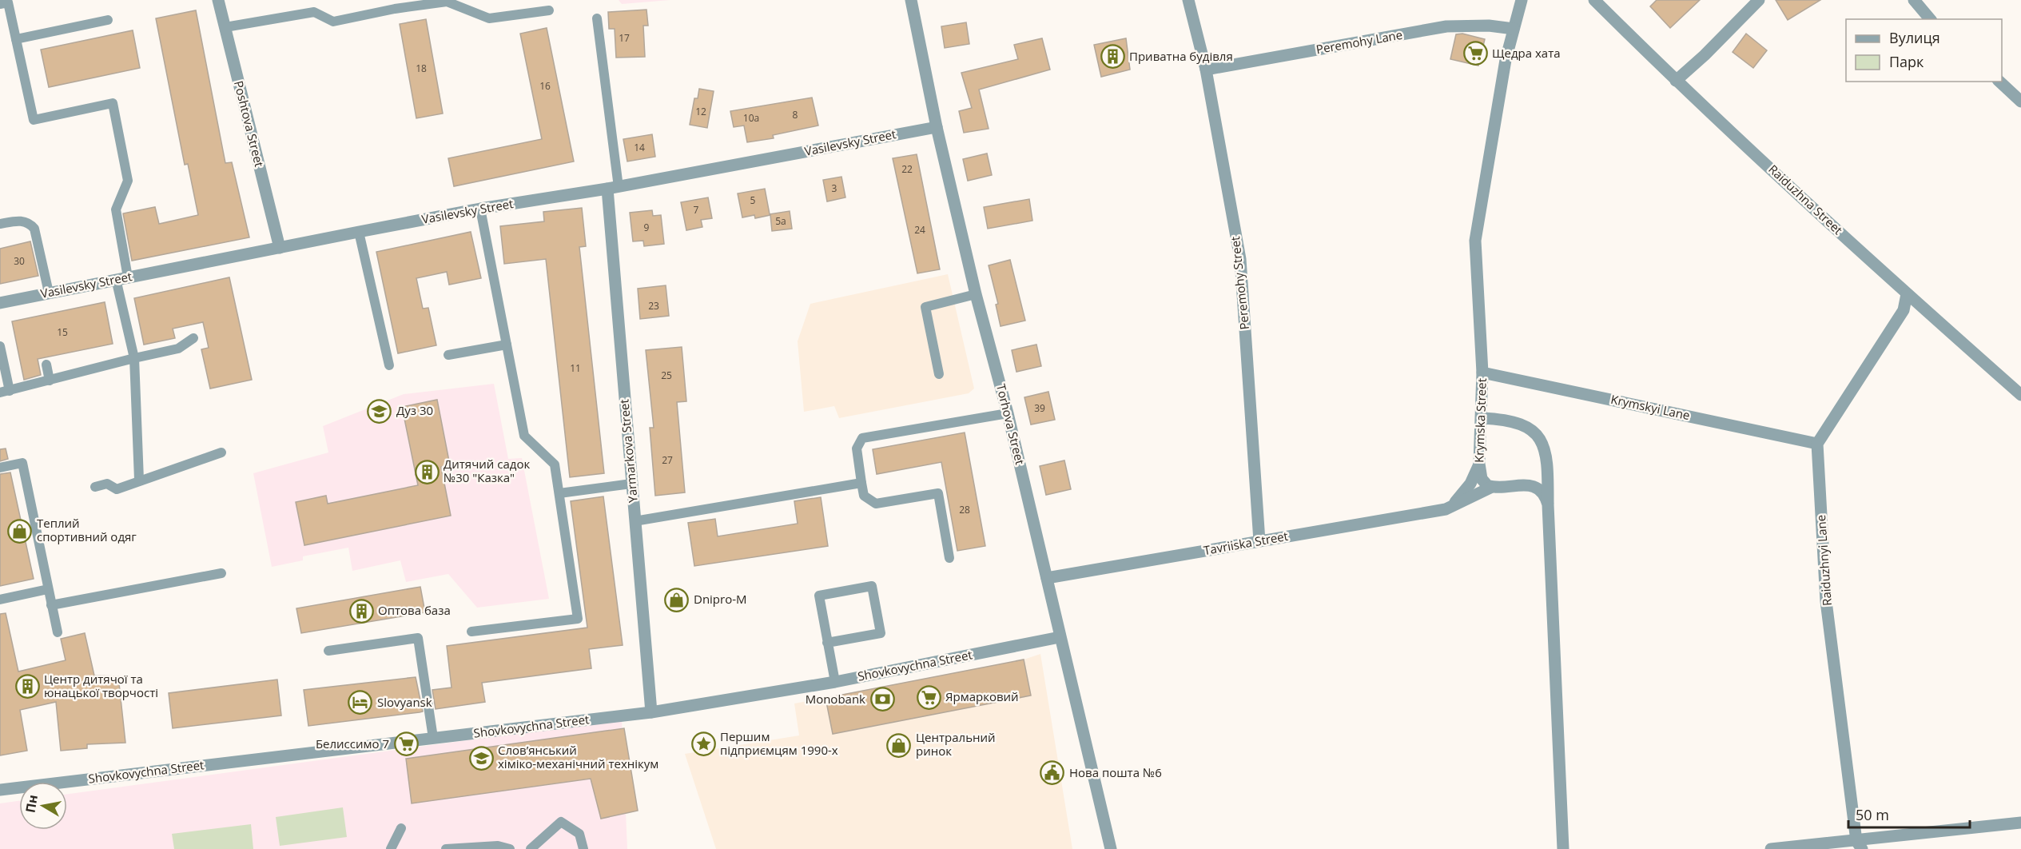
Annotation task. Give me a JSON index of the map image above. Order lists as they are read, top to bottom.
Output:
{
  "streets": {
    "street": [
      "Peremohy Lane",
      "Poshtova Street",
      "Vasilevsky Street",
      "Raiduzhna Street",
      "Peremohy Street",
      "Krymskyi Lane",
      "Krymska Street",
      "Torhova Street",
      "Yarmarkova Street",
      "Tavriiska Street",
      "Raiduzhnyi Lane",
      "Shovkovychna Street"
    ]
  },
  "crossings": [
    ["Peremohy Lane", "Peremohy Street"],
    ["Peremohy Lane", "Krymska Street"],
    ["Poshtova Street", "Vasilevsky Street"],
    ["Vasilevsky Street", "Torhova Street"],
    ["Vasilevsky Street", "Yarmarkova Street"],
    ["Peremohy Street", "Tavriiska Street"],
    ["Krymskyi Lane", "Krymska Street"],
    ["Krymskyi Lane", "Raiduzhnyi Lane"],
    ["Krymska Street", "Tavriiska Street"],
    ["Torhova Street", "Tavriiska Street"],
    ["Torhova Street", "Shovkovychna Street"],
    ["Yarmarkova Street", "Shovkovychna Street"]
  ],
  "places": {
    "supermarket": ["Щедра хата", "Ярмарковий", "Белиссимо 7"],
    "building": [
      "Приватна будівля",
      "Дитячий садок №30 \"Казка\"",
      "Оптова база",
      "Центр дитячої та юнацької творчості"
    ],
    "school or university": ["Дуз 30", "Слов’янський хіміко-механічний технікум"],
    "shop": ["Теплий спортивний одяг", "Dnipro-M", "Центральний ринок"],
    "bank": ["Monobank"],
    "hotel": ["Slovyansk"],
    "place": ["Першим підприємцям 1990-х"],
    "public building": ["Нова пошта №6"]
  },
  "house_numbers": [
    "17",
    "18",
    "16",
    "12",
    "8",
    "10а",
    "14",
    "22",
    "3",
    "5",
    "7",
    "5а",
    "9",
    "24",
    "30",
    "23",
    "15",
    "11",
    "25",
    "39",
    "27",
    "28"
  ],
  "legend": ["Вулиця", "Парк"],
  "scale_bar": "50 m",
  "north": "left"
}
